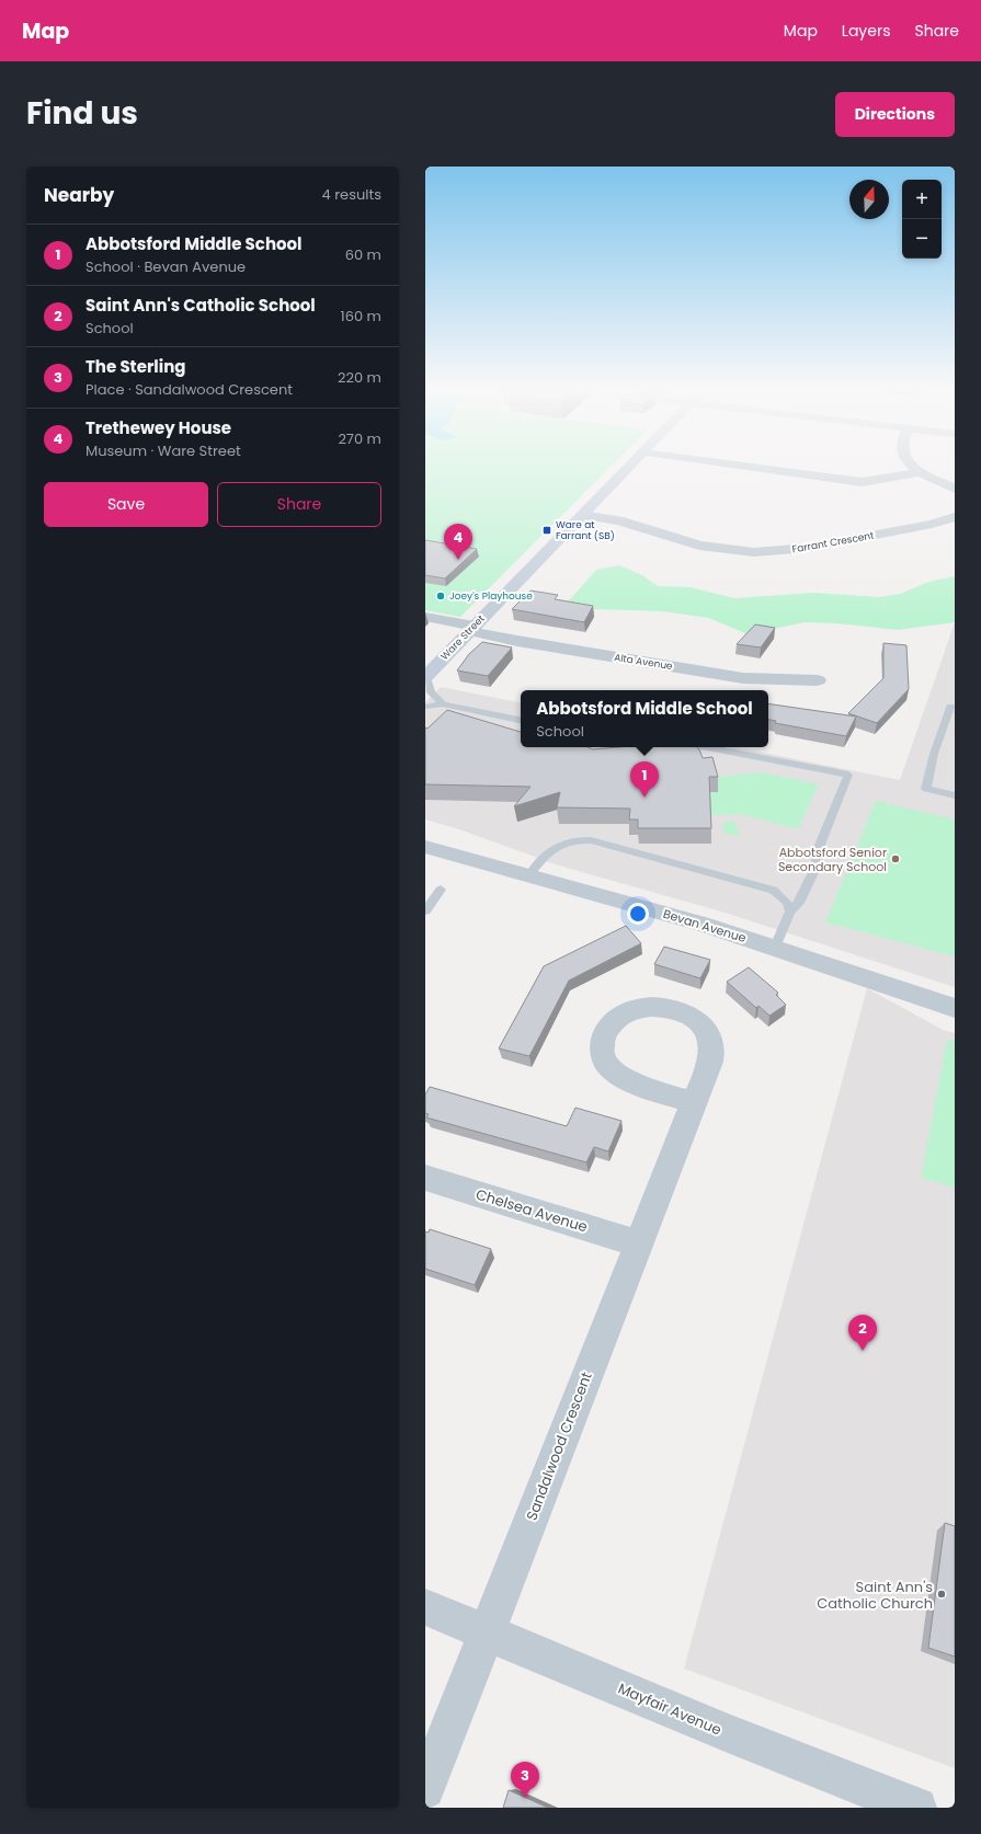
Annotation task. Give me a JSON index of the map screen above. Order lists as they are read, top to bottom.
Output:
{
  "streets": {
    "main road": ["Ware Street"],
    "street": [
      "Farrant Crescent",
      "Alta Avenue",
      "Bevan Avenue",
      "Chelsea Avenue",
      "Sandalwood Crescent",
      "Mayfair Avenue"
    ]
  },
  "crossings": [
    ["Farrant Crescent", "Ware Street"],
    ["Ware Street", "Alta Avenue"],
    ["Chelsea Avenue", "Sandalwood Crescent"],
    ["Sandalwood Crescent", "Mayfair Avenue"]
  ],
  "places": {
    "transit": ["Ware at Farrant (SB)"],
    "other": ["Joey's Playhouse", "Abbotsford Senior Secondary School", "Saint Ann's Catholic Church"]
  },
  "north": "top",
  "page": {
    "header": "Map",
    "nav": ["Map", "Layers", "Share"],
    "title": "Find us",
    "buttons": [
      "Directions",
      ["Save", "Share"]
    ],
    "heading": ["Nearby", "4 results"],
    "map_buttons": ["+", "−"],
    "list": [
      {
        "mark": "1",
        "name": "Abbotsford Middle School",
        "note": "School · Bevan Avenue",
        "value": "60 m"
      },
      {
        "mark": "2",
        "name": "Saint Ann's Catholic School",
        "note": "School",
        "value": "160 m"
      },
      {
        "mark": "3",
        "name": "The Sterling",
        "note": "Place · Sandalwood Crescent",
        "value": "220 m"
      },
      {
        "mark": "4",
        "name": "Trethewey House",
        "note": "Museum · Ware Street",
        "value": "270 m"
      }
    ],
    "pins": [
      "4",
      "1",
      "2",
      "3"
    ],
    "popup": ["Abbotsford Middle School", "School"]
  }
}
